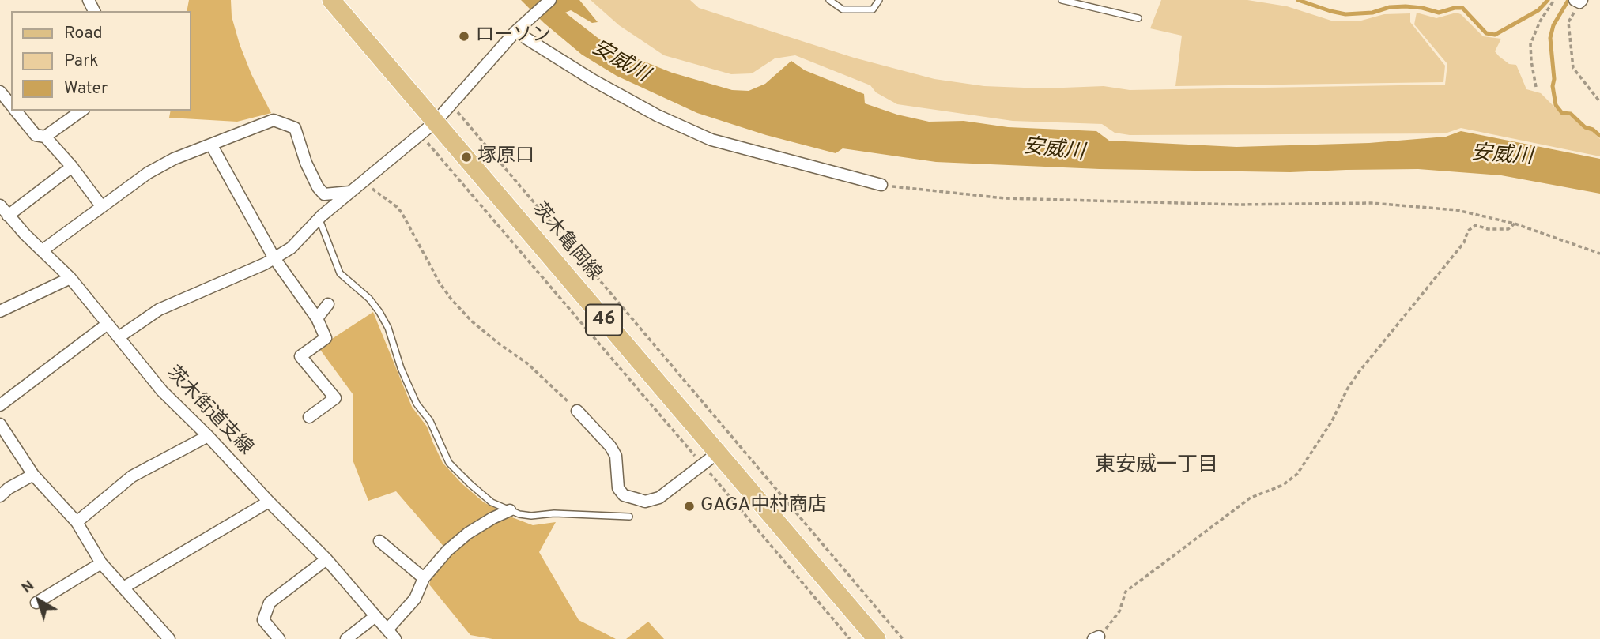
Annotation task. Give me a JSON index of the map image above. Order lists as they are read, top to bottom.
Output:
{
  "streets": {
    "main road": ["茨木亀岡線", "46"],
    "street": ["茨木街道支線"]
  },
  "districts": ["東安威一丁目"],
  "water": ["安威川"],
  "places": ["ローソン", "塚原口", "GAGA中村商店"],
  "legend": ["Road", "Park", "Water"],
  "north": "top left"
}
